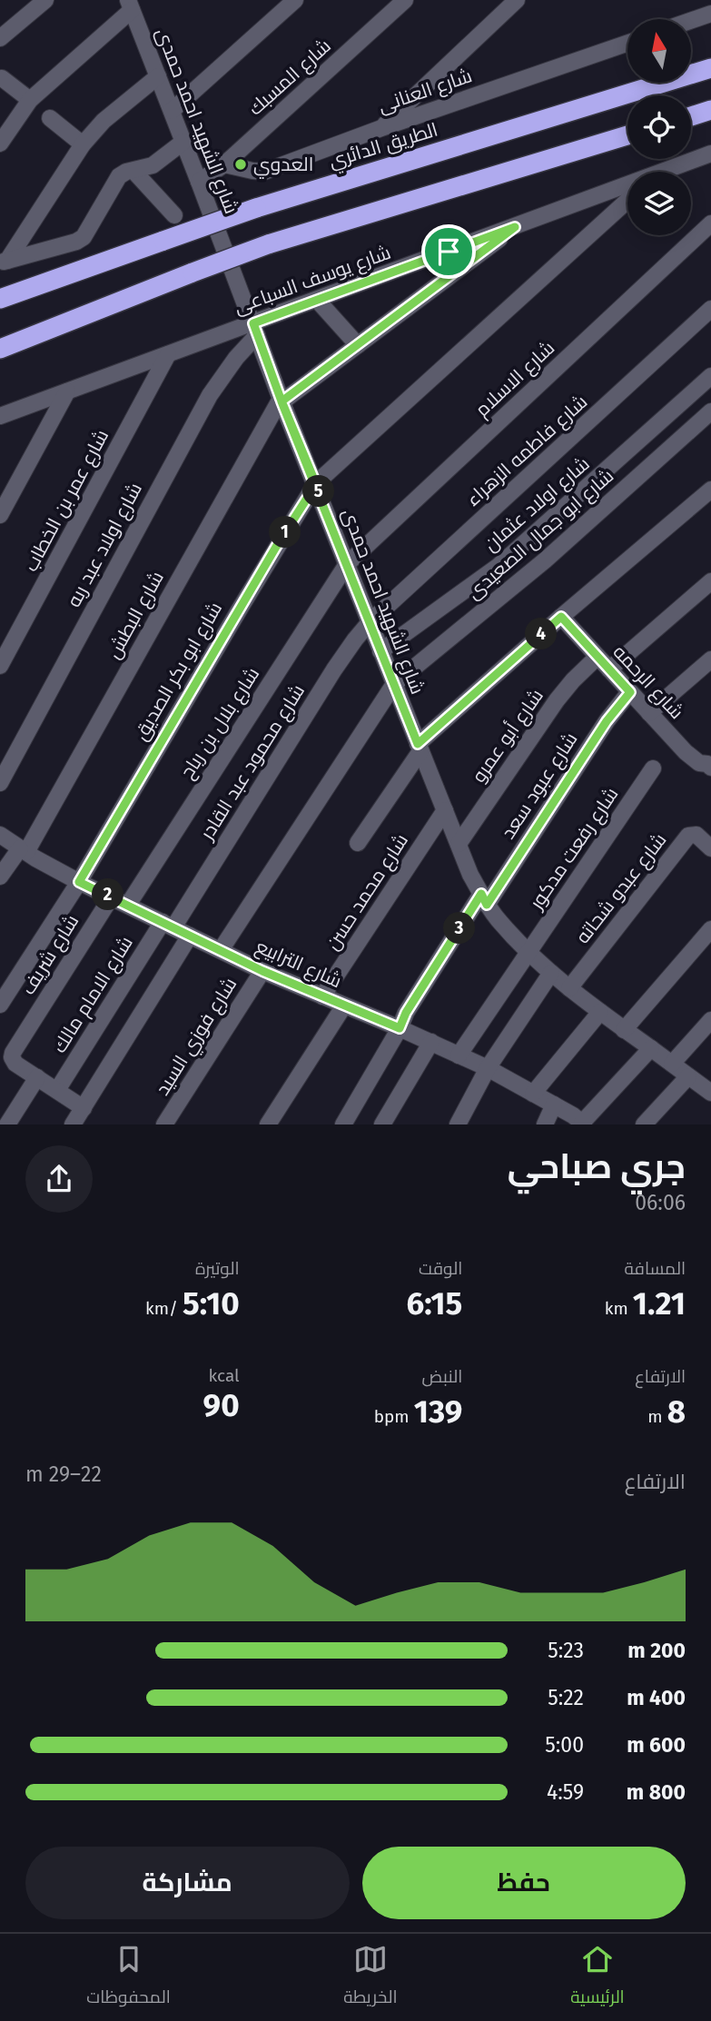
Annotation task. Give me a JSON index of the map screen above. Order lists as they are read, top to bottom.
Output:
{
  "streets": {
    "highway": ["الطريق الدائري"],
    "street": [
      "شارع المسبك",
      "شارع العنانى",
      "شارع الشهيد احمد حمدى",
      "شارع يوسف السباعى",
      "شارع الاسلام",
      "شارع فاطمه الزهراء",
      "شارع عمر بن الخطاب",
      "شارع اولاد عثمان",
      "شارع ابو جمال الصعيدى",
      "شارع اولاد عبد ربه",
      "شارع البطش",
      "شارع ابو بكر الصديق",
      "شارع الرحمه",
      "شارع بلال بن رباح",
      "شارع أبو عمرو",
      "شارع محمود عبد القادر",
      "شارع عبود سعد",
      "شارع رفعت مدكور",
      "شارع عبدو شحاته",
      "شارع محمد حسن",
      "شارع شريف",
      "شارع الترابيع",
      "شارع الامام مالك",
      "شارع فوزي السيد"
    ]
  },
  "crossings": [
    ["شارع المسبك", "شارع العنانى"],
    ["شارع المسبك", "شارع الشهيد احمد حمدى"],
    ["شارع الشهيد احمد حمدى", "شارع يوسف السباعى"],
    ["شارع الشهيد احمد حمدى", "شارع الاسلام"],
    ["شارع الشهيد احمد حمدى", "شارع فاطمه الزهراء"],
    ["شارع الشهيد احمد حمدى", "شارع اولاد عثمان"],
    ["شارع الشهيد احمد حمدى", "شارع ابو جمال الصعيدى"],
    ["شارع الشهيد احمد حمدى", "شارع اولاد عبد ربه"],
    ["شارع الشهيد احمد حمدى", "شارع البطش"],
    ["شارع الشهيد احمد حمدى", "شارع ابو بكر الصديق"],
    ["شارع الشهيد احمد حمدى", "شارع بلال بن رباح"],
    ["شارع الشهيد احمد حمدى", "شارع أبو عمرو"],
    ["شارع الشهيد احمد حمدى", "شارع محمود عبد القادر"],
    ["شارع الشهيد احمد حمدى", "شارع عبود سعد"],
    ["شارع الشهيد احمد حمدى", "شارع رفعت مدكور"],
    ["شارع الشهيد احمد حمدى", "شارع عبدو شحاته"],
    ["شارع الشهيد احمد حمدى", "شارع محمد حسن"],
    ["شارع يوسف السباعى", "شارع عمر بن الخطاب"],
    ["شارع يوسف السباعى", "شارع اولاد عبد ربه"],
    ["شارع الاسلام", "شارع بلال بن رباح"],
    ["شارع فاطمه الزهراء", "شارع محمود عبد القادر"],
    ["شارع البطش", "شارع الترابيع"],
    ["شارع ابو بكر الصديق", "شارع الترابيع"],
    ["شارع الرحمه", "شارع أبو عمرو"],
    ["شارع الرحمه", "شارع عبود سعد"],
    ["شارع بلال بن رباح", "شارع الترابيع"],
    ["شارع محمود عبد القادر", "شارع الترابيع"],
    ["شارع محمود عبد القادر", "شارع الامام مالك"],
    ["شارع عبود سعد", "شارع الترابيع"],
    ["شارع رفعت مدكور", "شارع الترابيع"],
    ["شارع محمد حسن", "شارع الترابيع"],
    ["شارع شريف", "شارع الترابيع"],
    ["شارع شريف", "شارع الامام مالك"],
    ["شارع الترابيع", "شارع الامام مالك"],
    ["شارع الترابيع", "شارع فوزي السيد"]
  ],
  "places": ["العدوي"],
  "north": "top",
  "page": {
    "pins": [
      "5",
      "1",
      "4",
      "2",
      "3"
    ],
    "heading": ["جري صباحي", "06:06"],
    "stats": [
      ["المسافة", "1.21 km"],
      ["الوقت", "6:15"],
      ["الوتيرة", "5:10 /km"],
      ["الارتفاع", "8 m"],
      ["النبض", "139 bpm"],
      ["kcal", "90"]
    ],
    "chart": ["الارتفاع", "22–29 m"],
    "list": [
      {
        "name": "200 m",
        "note": "5:23"
      },
      {
        "name": "400 m",
        "note": "5:22"
      },
      {
        "name": "600 m",
        "note": "5:00"
      },
      {
        "name": "800 m",
        "note": "4:59"
      }
    ],
    "buttons": ["حفظ", "مشاركة"],
    "tabs": ["الرئيسية", "الخريطة", "المحفوظات"]
  }
}
